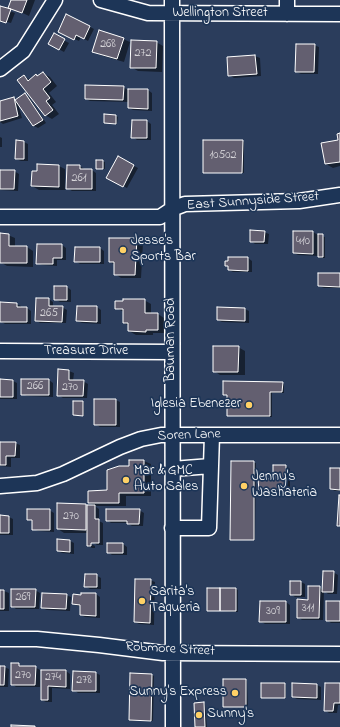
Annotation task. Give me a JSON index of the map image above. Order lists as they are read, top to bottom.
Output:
{
  "streets": {
    "street": [
      "Wellington Street",
      "East Sunnyside Street",
      "Bauman Road",
      "Treasure Drive",
      "Soren Lane",
      "Robmore Street"
    ]
  },
  "crossings": [
    ["Wellington Street", "Bauman Road"],
    ["East Sunnyside Street", "Bauman Road"],
    ["Bauman Road", "Treasure Drive"],
    ["Bauman Road", "Soren Lane"],
    ["Bauman Road", "Robmore Street"]
  ],
  "places": [
    "Jesse's Sports Bar",
    "Iglesia Ebenezer",
    "Mar & GMC Auto Sales",
    "Jenny's Washateria",
    "Sarita's Taqueria",
    "Sunny's Express",
    "Sunny's"
  ],
  "house_numbers": [
    "268",
    "272",
    "10502",
    "261",
    "410",
    "265",
    "266",
    "270",
    "270",
    "269",
    "311",
    "309",
    "270",
    "274",
    "278"
  ]
}
